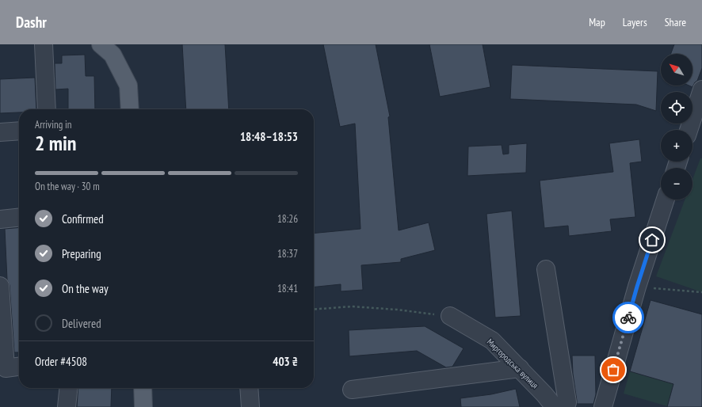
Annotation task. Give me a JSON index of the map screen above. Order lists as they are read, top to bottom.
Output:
{
  "streets": {
    "street": ["Миргородська вулиця"]
  },
  "north": "top left",
  "page": {
    "header": "Dashr",
    "nav": ["Map", "Layers", "Share"],
    "map_buttons": ["+", "−"],
    "heading": ["2 min", "Arriving in", "18:48–18:53"],
    "panel": ["Order #4508", "403 ₴"],
    "bar": "On the way · 30 m",
    "list": [
      ["Confirmed", "18:26"],
      ["Preparing", "18:37"],
      ["On the way", "18:41"],
      "Delivered"
    ]
  }
}
